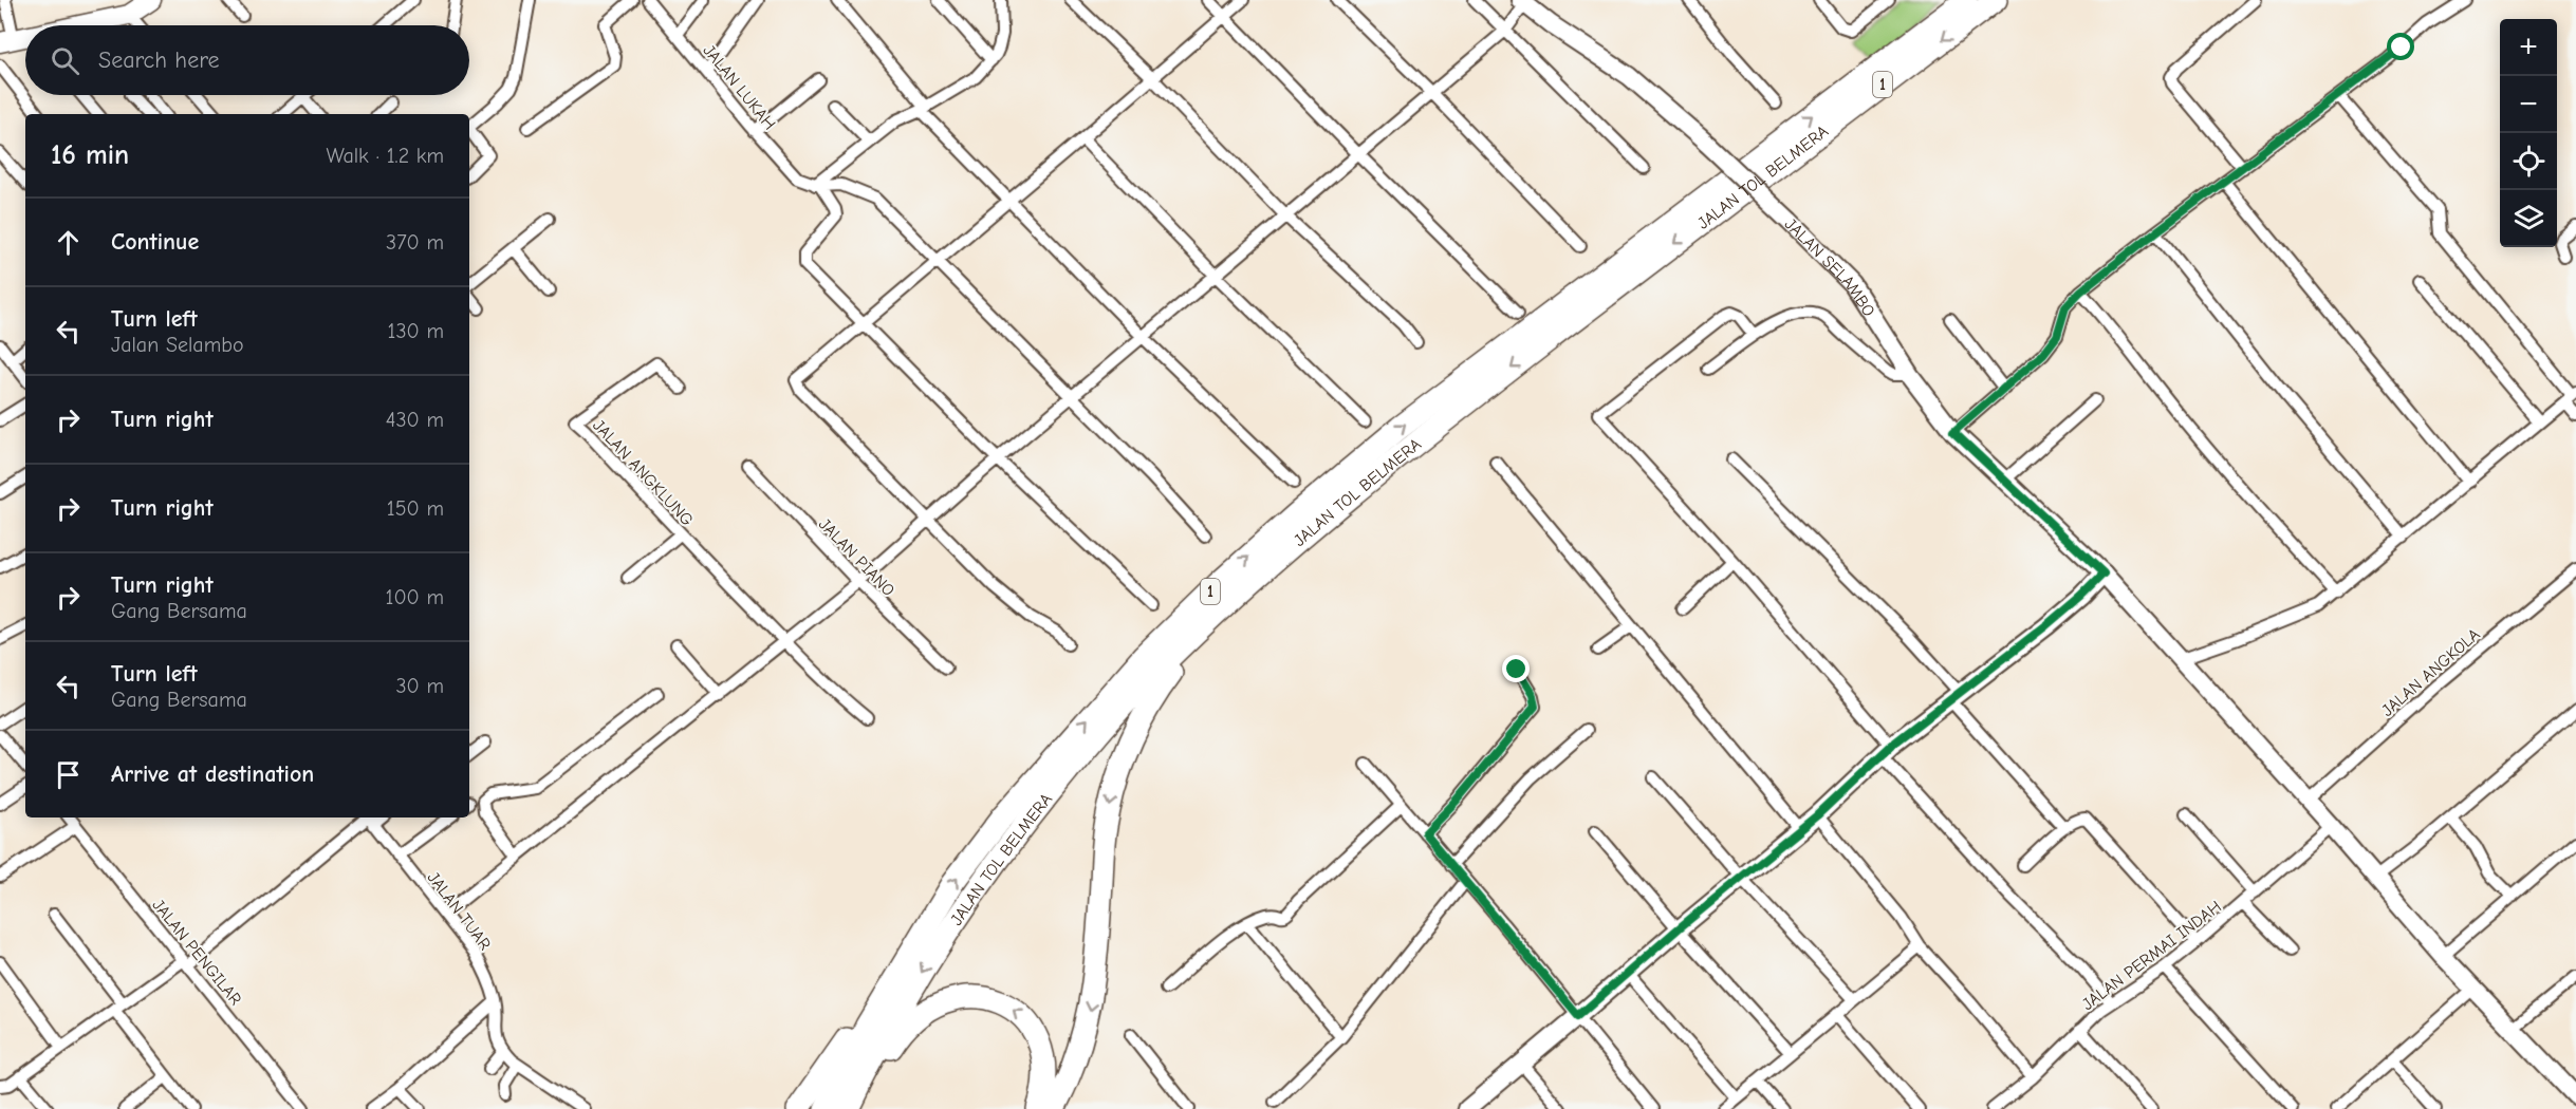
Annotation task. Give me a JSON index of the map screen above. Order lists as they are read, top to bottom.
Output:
{
  "streets": {
    "highway": ["1", "JALAN TOL BELMERA"],
    "street": [
      "JALAN LUKAH",
      "JALAN SELAMBO",
      "JALAN ANGKLUNG",
      "JALAN PIANO",
      "JALAN ANGKOLA",
      "JALAN TUAR",
      "JALAN PENGILAR",
      "JALAN PERMAI INDAH"
    ]
  },
  "crossings": [
    ["JALAN SELAMBO", "JALAN ANGKOLA"],
    ["JALAN SELAMBO", "JALAN PERMAI INDAH"]
  ],
  "page": {
    "map_buttons": ["+", "−"],
    "search": "Search here",
    "heading": ["16 min", "Walk · 1.2 km"],
    "list": [
      ["Continue", "370 m"],
      ["Turn left", "Jalan Selambo", "130 m"],
      ["Turn right", "430 m"],
      ["Turn right", "150 m"],
      ["Turn right", "Gang Bersama", "100 m"],
      ["Turn left", "Gang Bersama", "30 m"],
      "Arrive at destination"
    ]
  }
}
